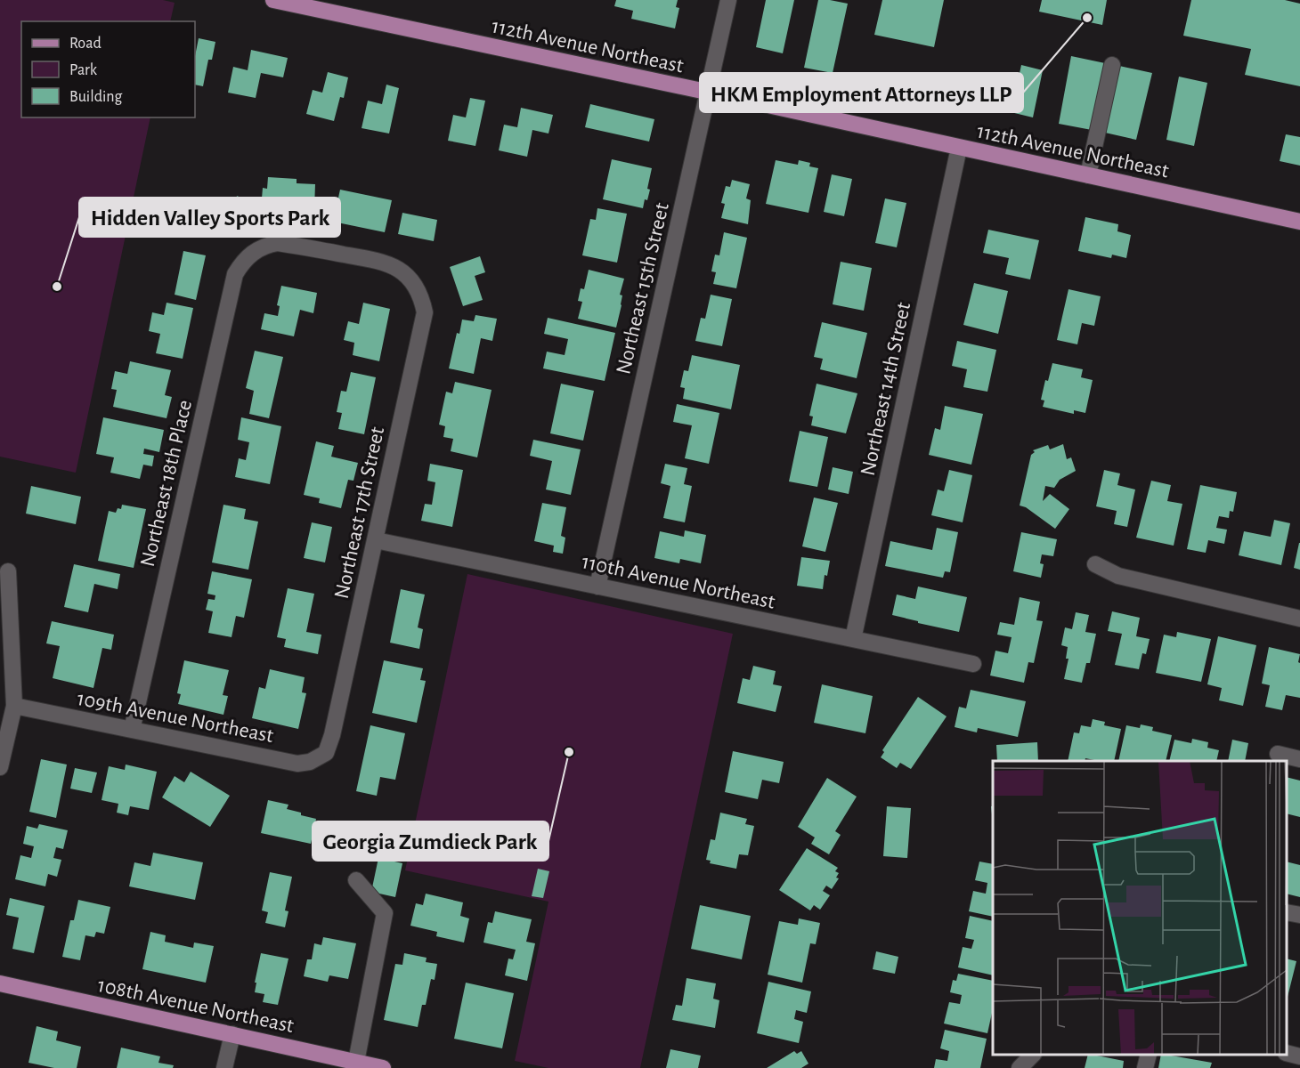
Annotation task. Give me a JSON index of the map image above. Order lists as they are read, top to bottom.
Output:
{
  "streets": {
    "main road": ["112th Avenue Northeast", "108th Avenue Northeast"],
    "street": [
      "Northeast 15th Street",
      "Northeast 14th Street",
      "Northeast 18th Place",
      "Northeast 17th Street",
      "110th Avenue Northeast",
      "109th Avenue Northeast"
    ]
  },
  "crossings": [
    ["112th Avenue Northeast", "Northeast 15th Street"],
    ["112th Avenue Northeast", "Northeast 14th Street"],
    ["Northeast 15th Street", "110th Avenue Northeast"],
    ["Northeast 14th Street", "110th Avenue Northeast"],
    ["Northeast 18th Place", "Northeast 17th Street"],
    ["Northeast 18th Place", "109th Avenue Northeast"],
    ["Northeast 17th Street", "110th Avenue Northeast"],
    ["Northeast 17th Street", "109th Avenue Northeast"]
  ],
  "places": ["HKM Employment Attorneys LLP", "Hidden Valley Sports Park", "Georgia Zumdieck Park"],
  "legend": ["Road", "Park", "Building"]
}
